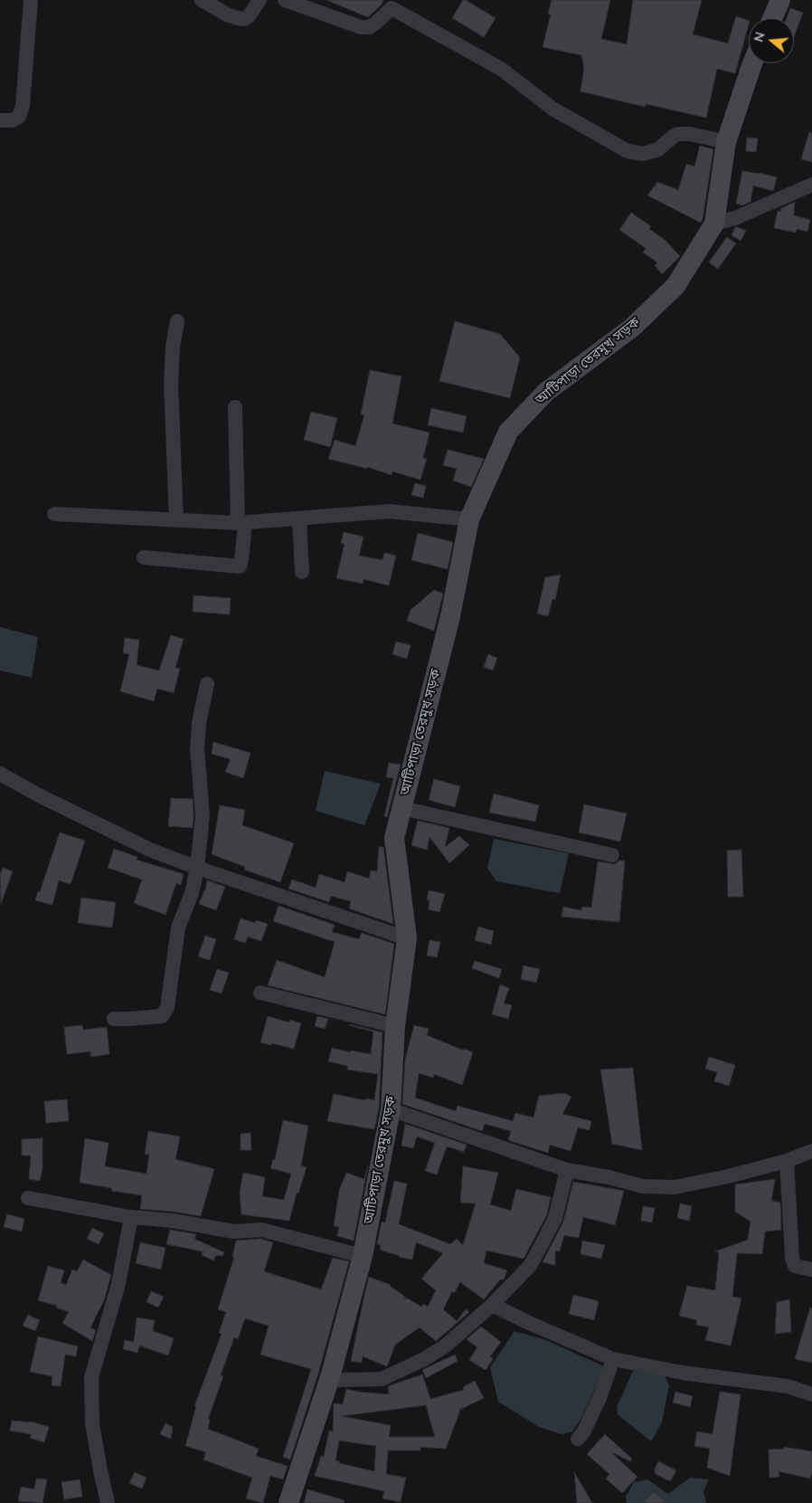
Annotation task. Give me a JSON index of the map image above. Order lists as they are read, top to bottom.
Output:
{
  "streets": {
    "main road": ["আটিপাড়া তেরমুখ সড়ক"]
  },
  "north": "left"
}
